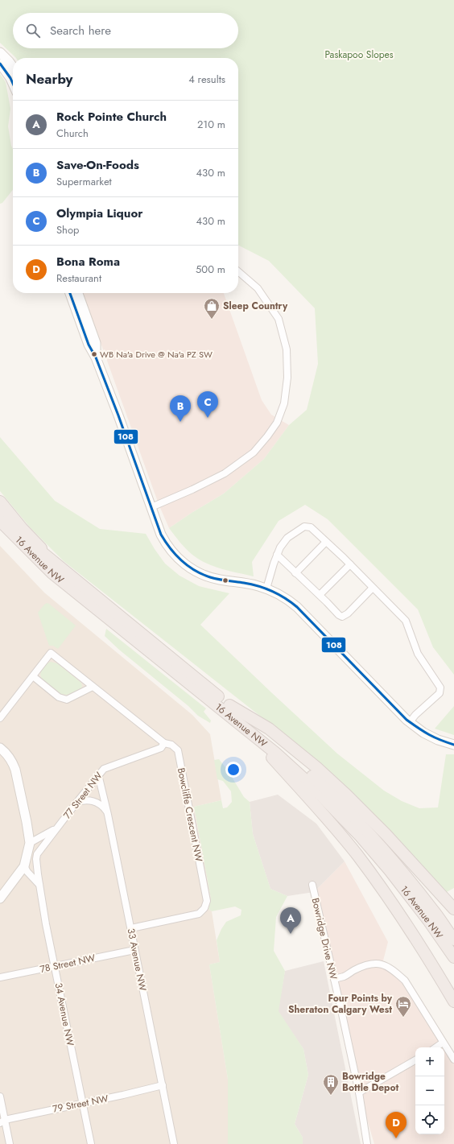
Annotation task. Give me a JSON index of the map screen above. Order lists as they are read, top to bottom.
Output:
{
  "streets": {
    "highway": ["16 Avenue NW"],
    "street": [
      "77 Street NW",
      "Bowcliffe Crescent NW",
      "Bowridge Drive NW",
      "33 Avenue NW",
      "78 Street NW",
      "34 Avenue NW",
      "79 Street NW"
    ]
  },
  "crossings": [
    ["77 Street NW", "Bowcliffe Crescent NW"],
    ["77 Street NW", "33 Avenue NW"],
    ["77 Street NW", "34 Avenue NW"],
    ["Bowcliffe Crescent NW", "33 Avenue NW"],
    ["33 Avenue NW", "78 Street NW"],
    ["33 Avenue NW", "79 Street NW"],
    ["78 Street NW", "34 Avenue NW"],
    ["34 Avenue NW", "79 Street NW"]
  ],
  "parks": ["Paskapoo Slopes"],
  "places": {
    "shop": ["Sleep Country"],
    "other": ["WB Na'a Drive @ Na'a PZ SW"],
    "hotel": ["Four Points by Sheraton Calgary West"],
    "building": ["Bowridge Bottle Depot"]
  },
  "lines": ["transit line 108"],
  "page": {
    "search": "Search here",
    "heading": ["Nearby", "4 results"],
    "list": [
      {
        "mark": "A",
        "name": "Rock Pointe Church",
        "note": "Church",
        "value": "210 m"
      },
      {
        "mark": "B",
        "name": "Save-On-Foods",
        "note": "Supermarket",
        "value": "430 m"
      },
      {
        "mark": "C",
        "name": "Olympia Liquor",
        "note": "Shop",
        "value": "430 m"
      },
      {
        "mark": "D",
        "name": "Bona Roma",
        "note": "Restaurant",
        "value": "500 m"
      }
    ],
    "pins": [
      "C",
      "B",
      "A",
      "D"
    ],
    "map_buttons": ["+", "−"]
  }
}
